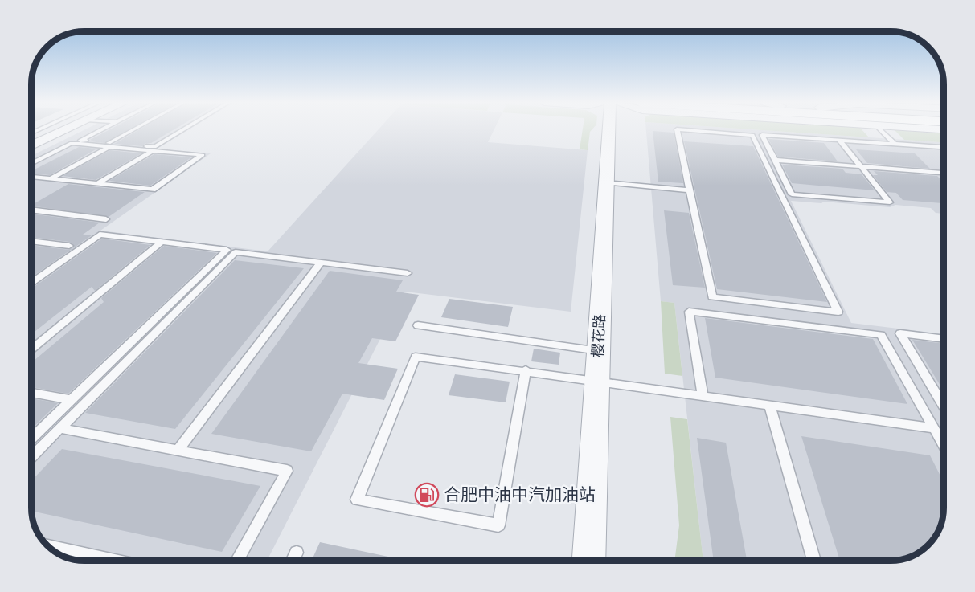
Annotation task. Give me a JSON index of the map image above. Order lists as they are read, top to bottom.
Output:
{
  "streets": {
    "street": ["樱花路"]
  },
  "places": {
    "fuel station": ["合肥中油中汽加油站"]
  }
}
